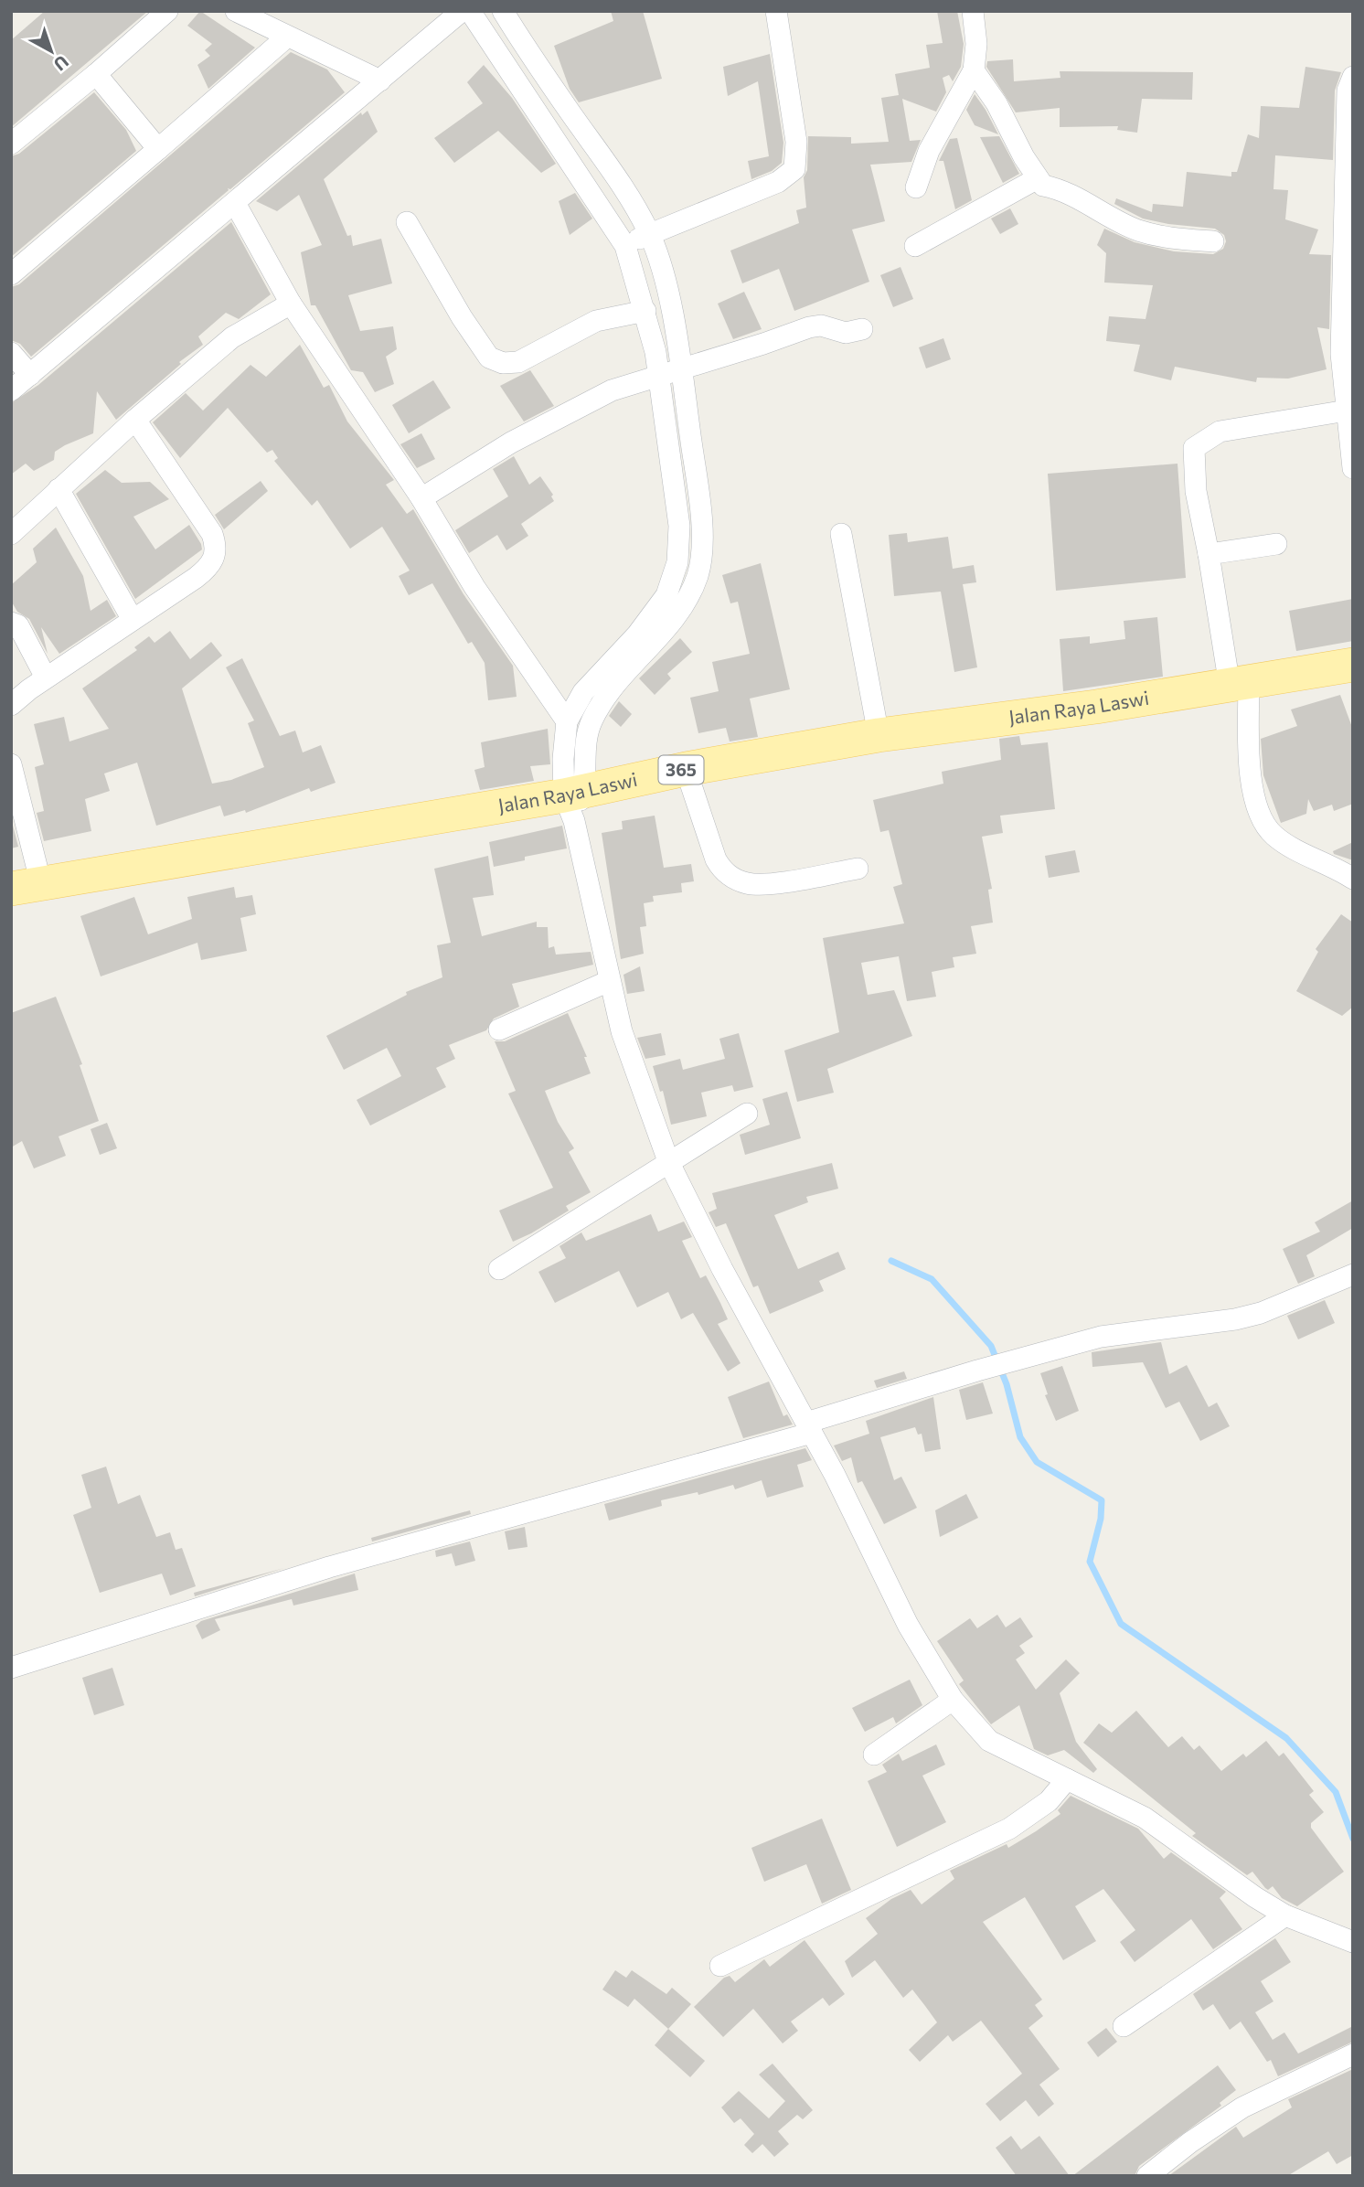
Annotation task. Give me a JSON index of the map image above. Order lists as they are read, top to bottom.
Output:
{
  "streets": {
    "main road": ["Jalan Raya Laswi", "365"]
  },
  "north": "bottom right"
}
